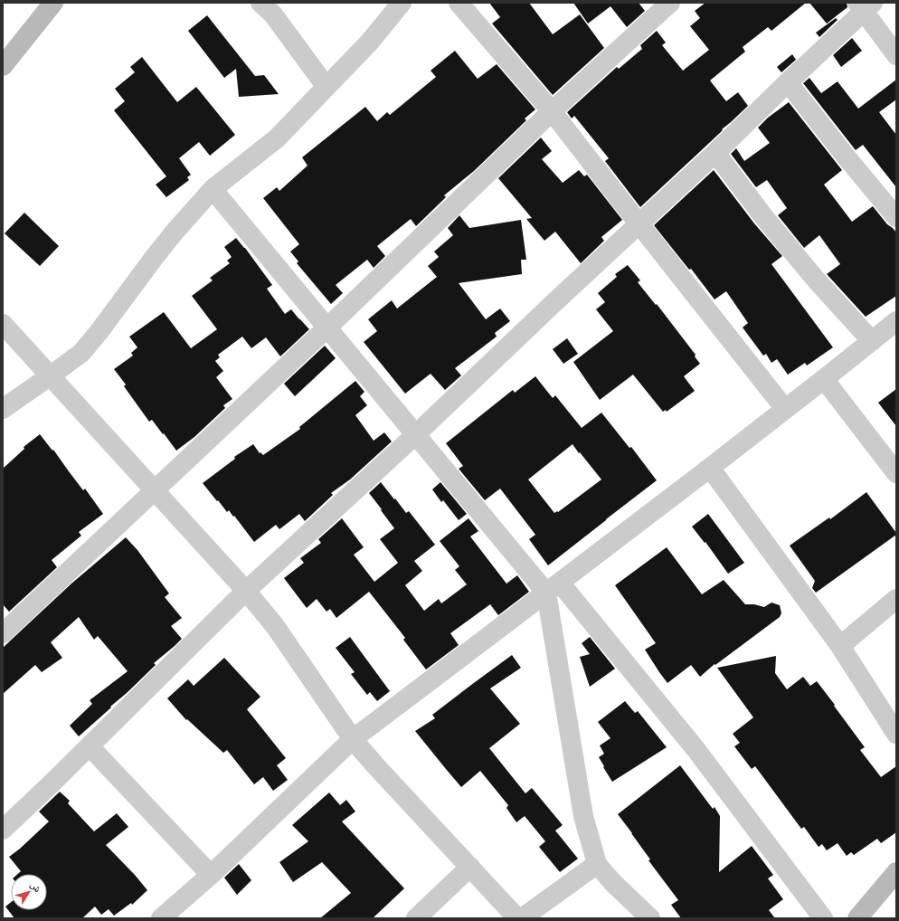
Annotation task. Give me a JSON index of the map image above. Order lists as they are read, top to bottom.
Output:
{
  "north": "top right"
}
